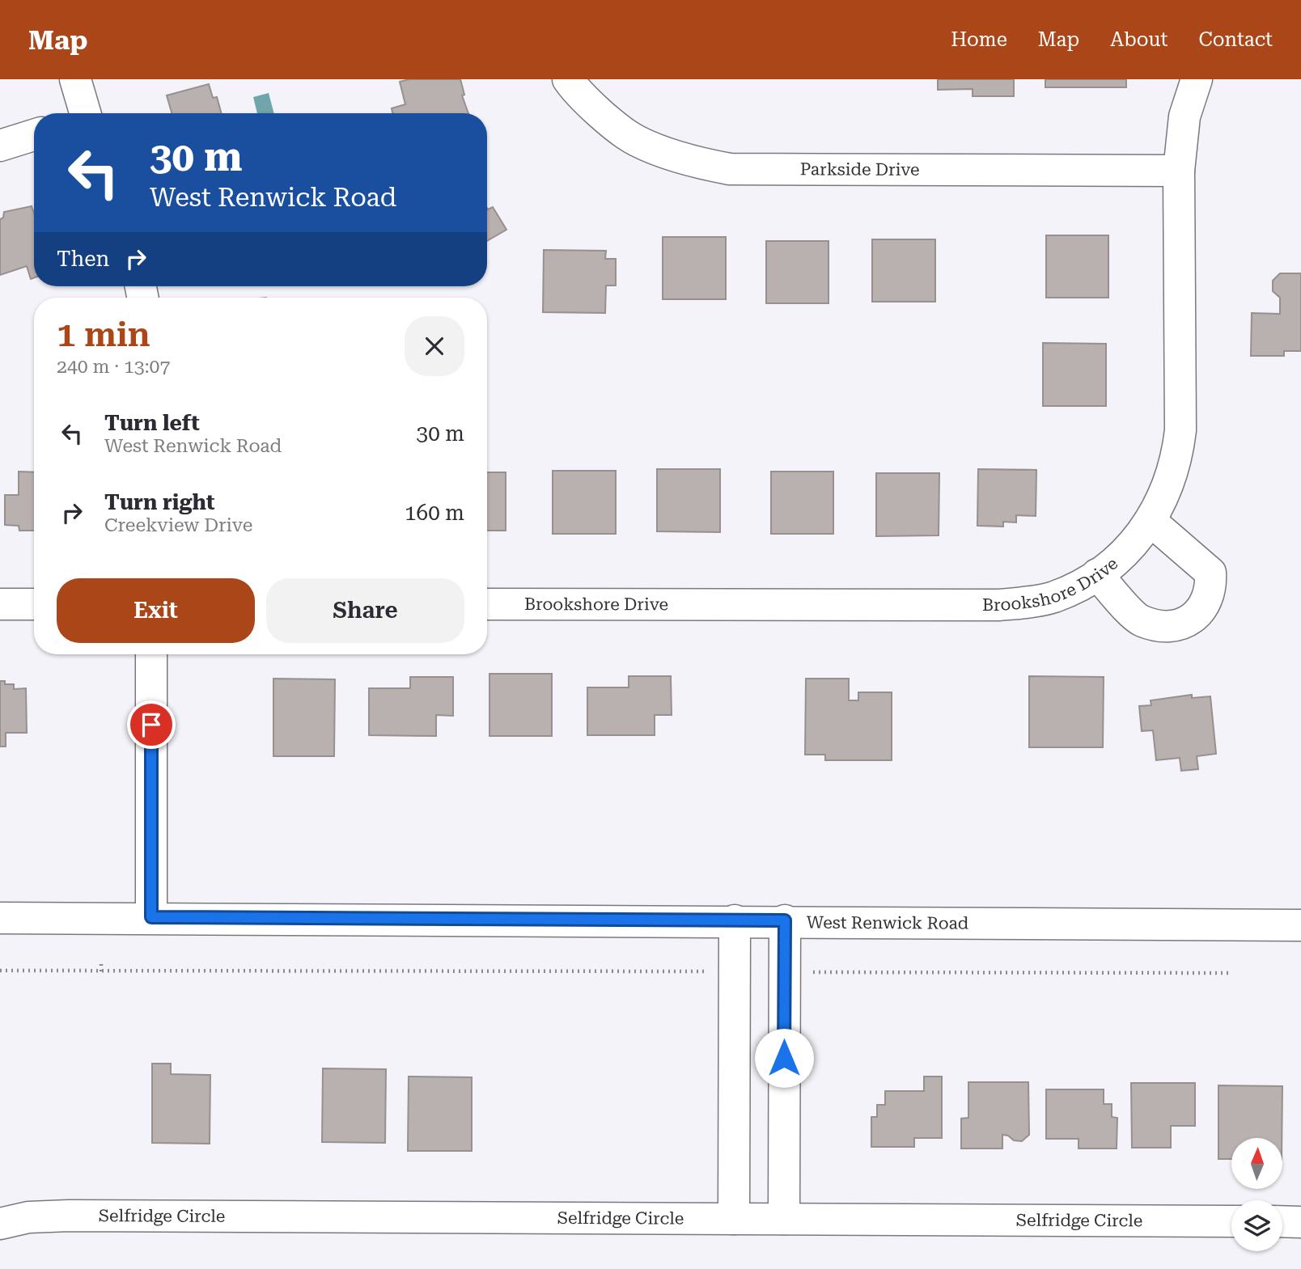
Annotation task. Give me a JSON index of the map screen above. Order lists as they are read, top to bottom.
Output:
{
  "streets": {
    "street": [
      "Parkside Drive",
      "Brookshore Drive",
      "West Renwick Road",
      "Selfridge Circle"
    ]
  },
  "crossings": [
    ["Parkside Drive", "Brookshore Drive"]
  ],
  "north": "top",
  "page": {
    "header": "Map",
    "nav": [
      "Home",
      "Map",
      "About",
      "Contact"
    ],
    "turn": ["30 m", "West Renwick Road"],
    "then": "Then",
    "heading": ["1 min", "240 m · 13:07"],
    "list": [
      {
        "name": "Turn left",
        "note": "West Renwick Road",
        "value": "30 m"
      },
      {
        "name": "Turn right",
        "note": "Creekview Drive",
        "value": "160 m"
      }
    ],
    "buttons": ["Exit", "Share"]
  }
}
